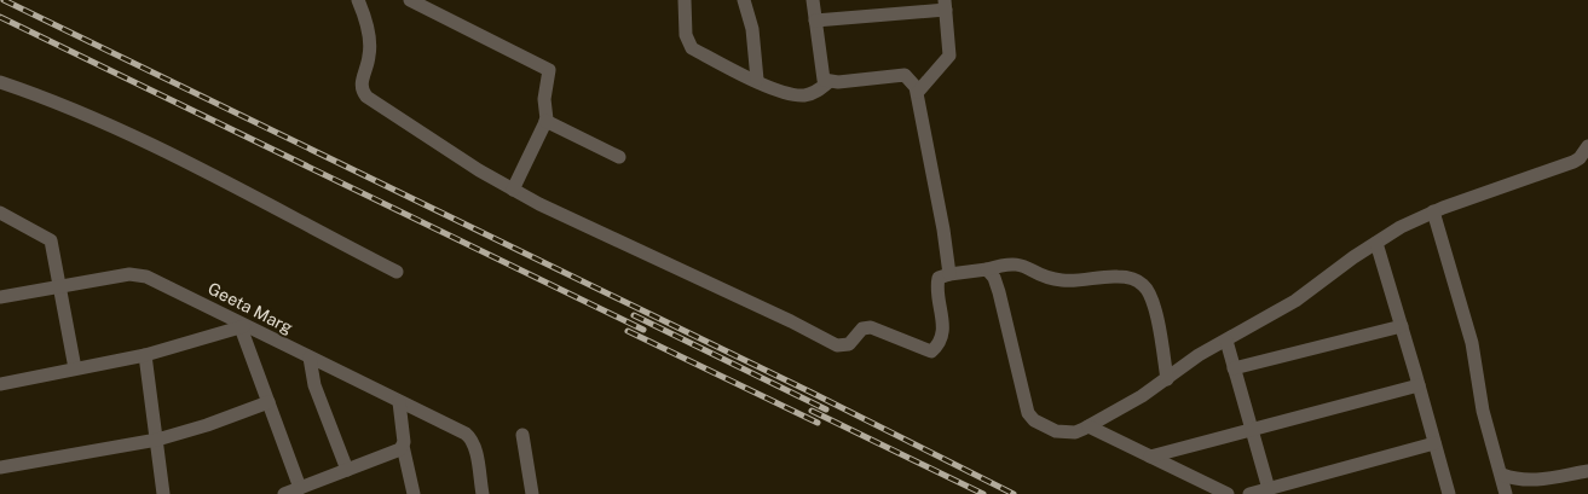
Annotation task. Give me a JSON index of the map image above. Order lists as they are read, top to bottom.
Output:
{
  "streets": {
    "street": ["Geeta Marg"]
  }
}
